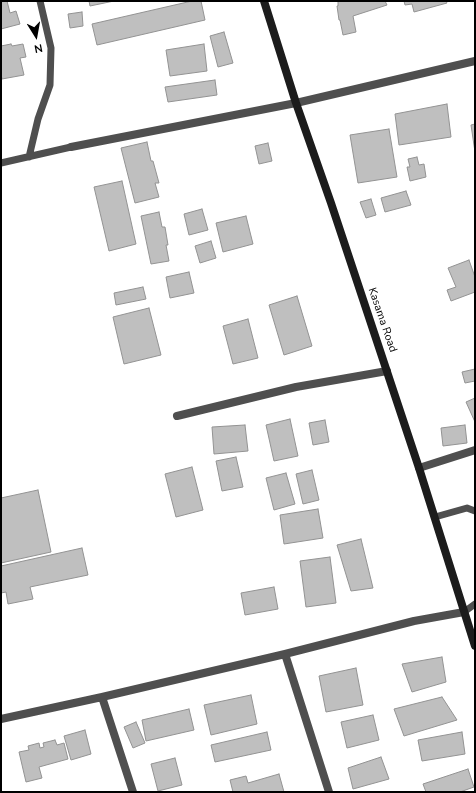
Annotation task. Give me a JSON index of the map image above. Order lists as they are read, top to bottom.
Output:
{
  "streets": {
    "street": ["Kasama Road"]
  },
  "north": "bottom"
}
